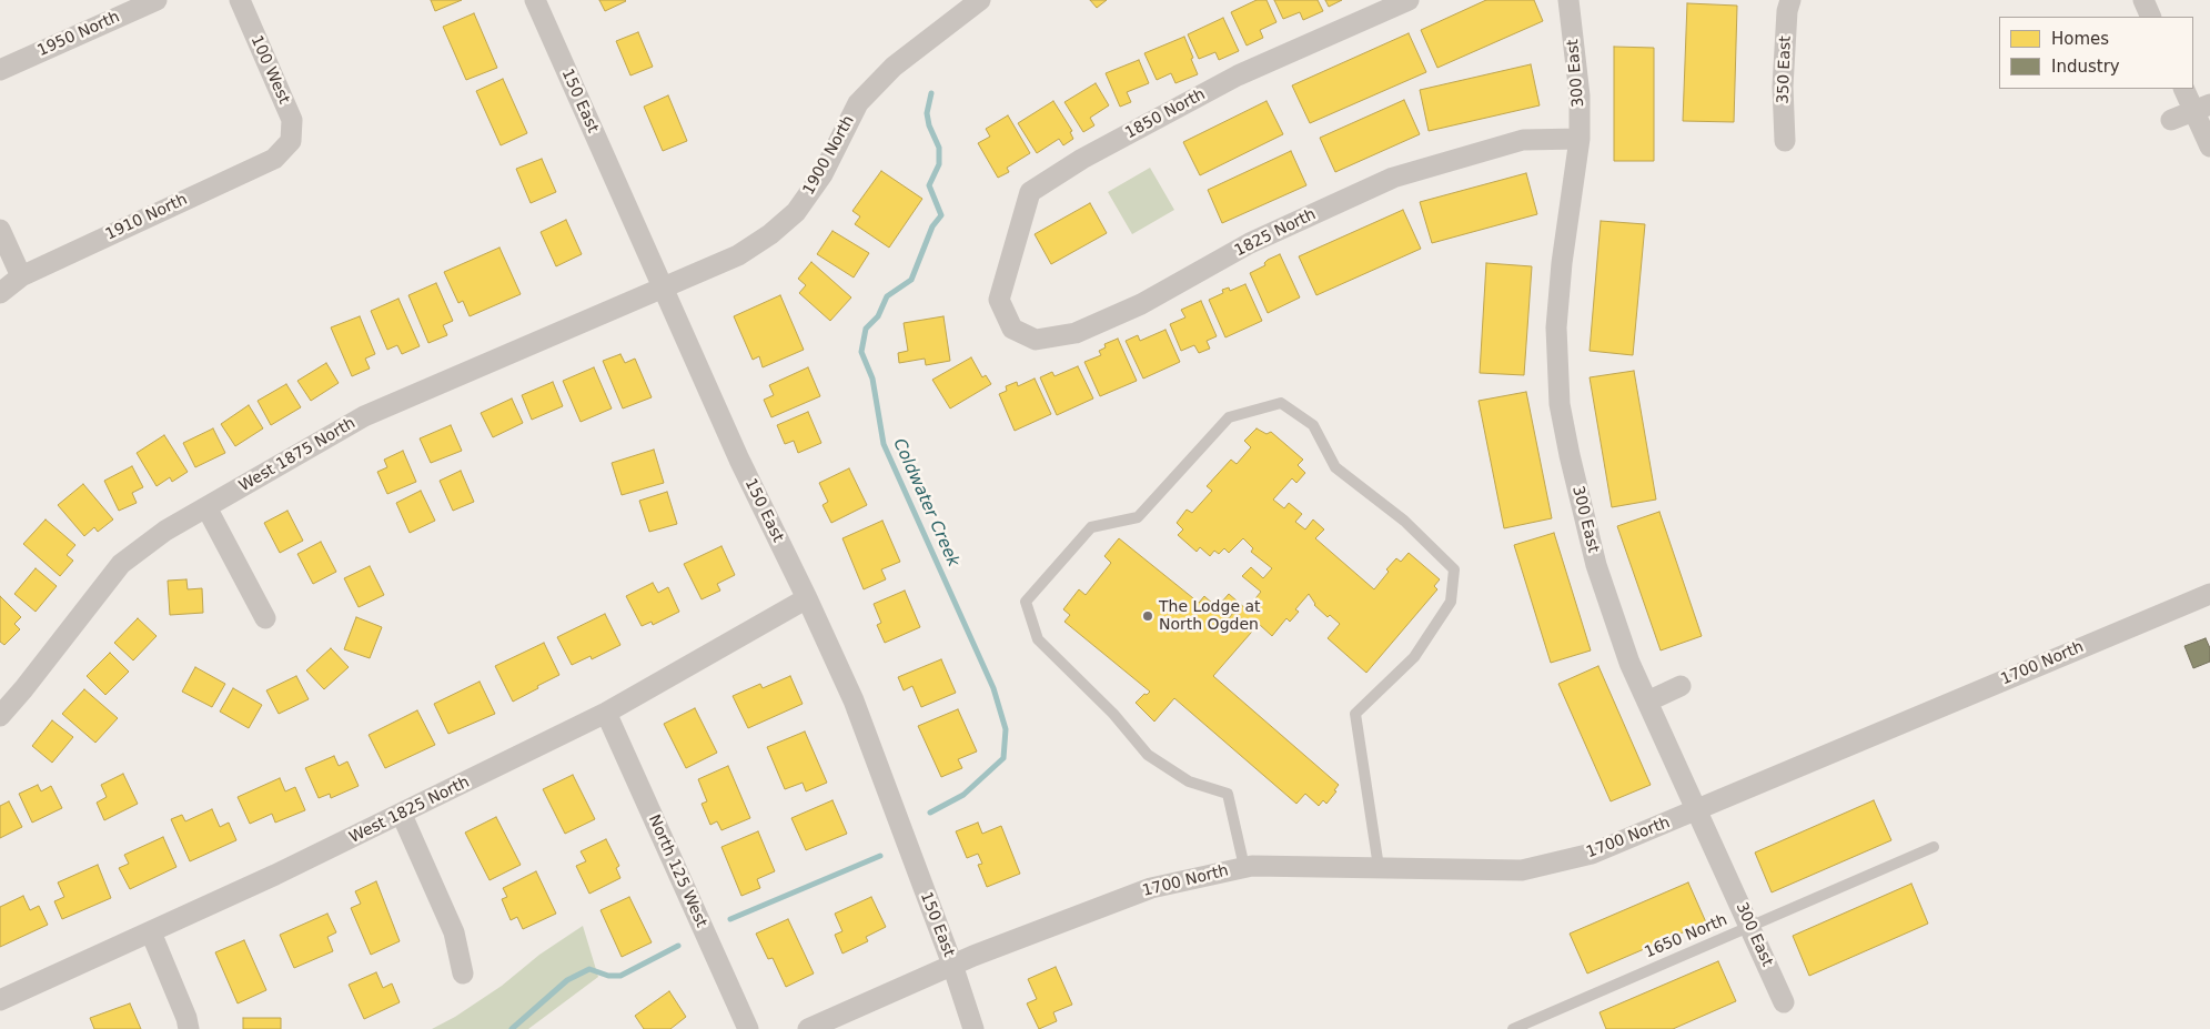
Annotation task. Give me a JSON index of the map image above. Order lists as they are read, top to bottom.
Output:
{
  "streets": {
    "street": [
      "1950 North",
      "100 West",
      "350 East",
      "300 East",
      "150 East",
      "1850 North",
      "1900 North",
      "1910 North",
      "1825 North",
      "West 1875 North",
      "1700 North",
      "West 1825 North",
      "North 125 West"
    ],
    "lane": ["1650 North"]
  },
  "crossings": [
    ["100 West", "1910 North"],
    ["300 East", "1825 North"],
    ["300 East", "1700 North"],
    ["300 East", "1650 North"],
    ["150 East", "1900 North"],
    ["150 East", "West 1875 North"],
    ["150 East", "1700 North"],
    ["150 East", "West 1825 North"],
    ["1850 North", "1825 North"],
    ["1900 North", "West 1875 North"],
    ["West 1825 North", "North 125 West"]
  ],
  "water": ["Coldwater Creek"],
  "places": ["The Lodge at North Ogden"],
  "legend": ["Homes", "Industry"]
}
